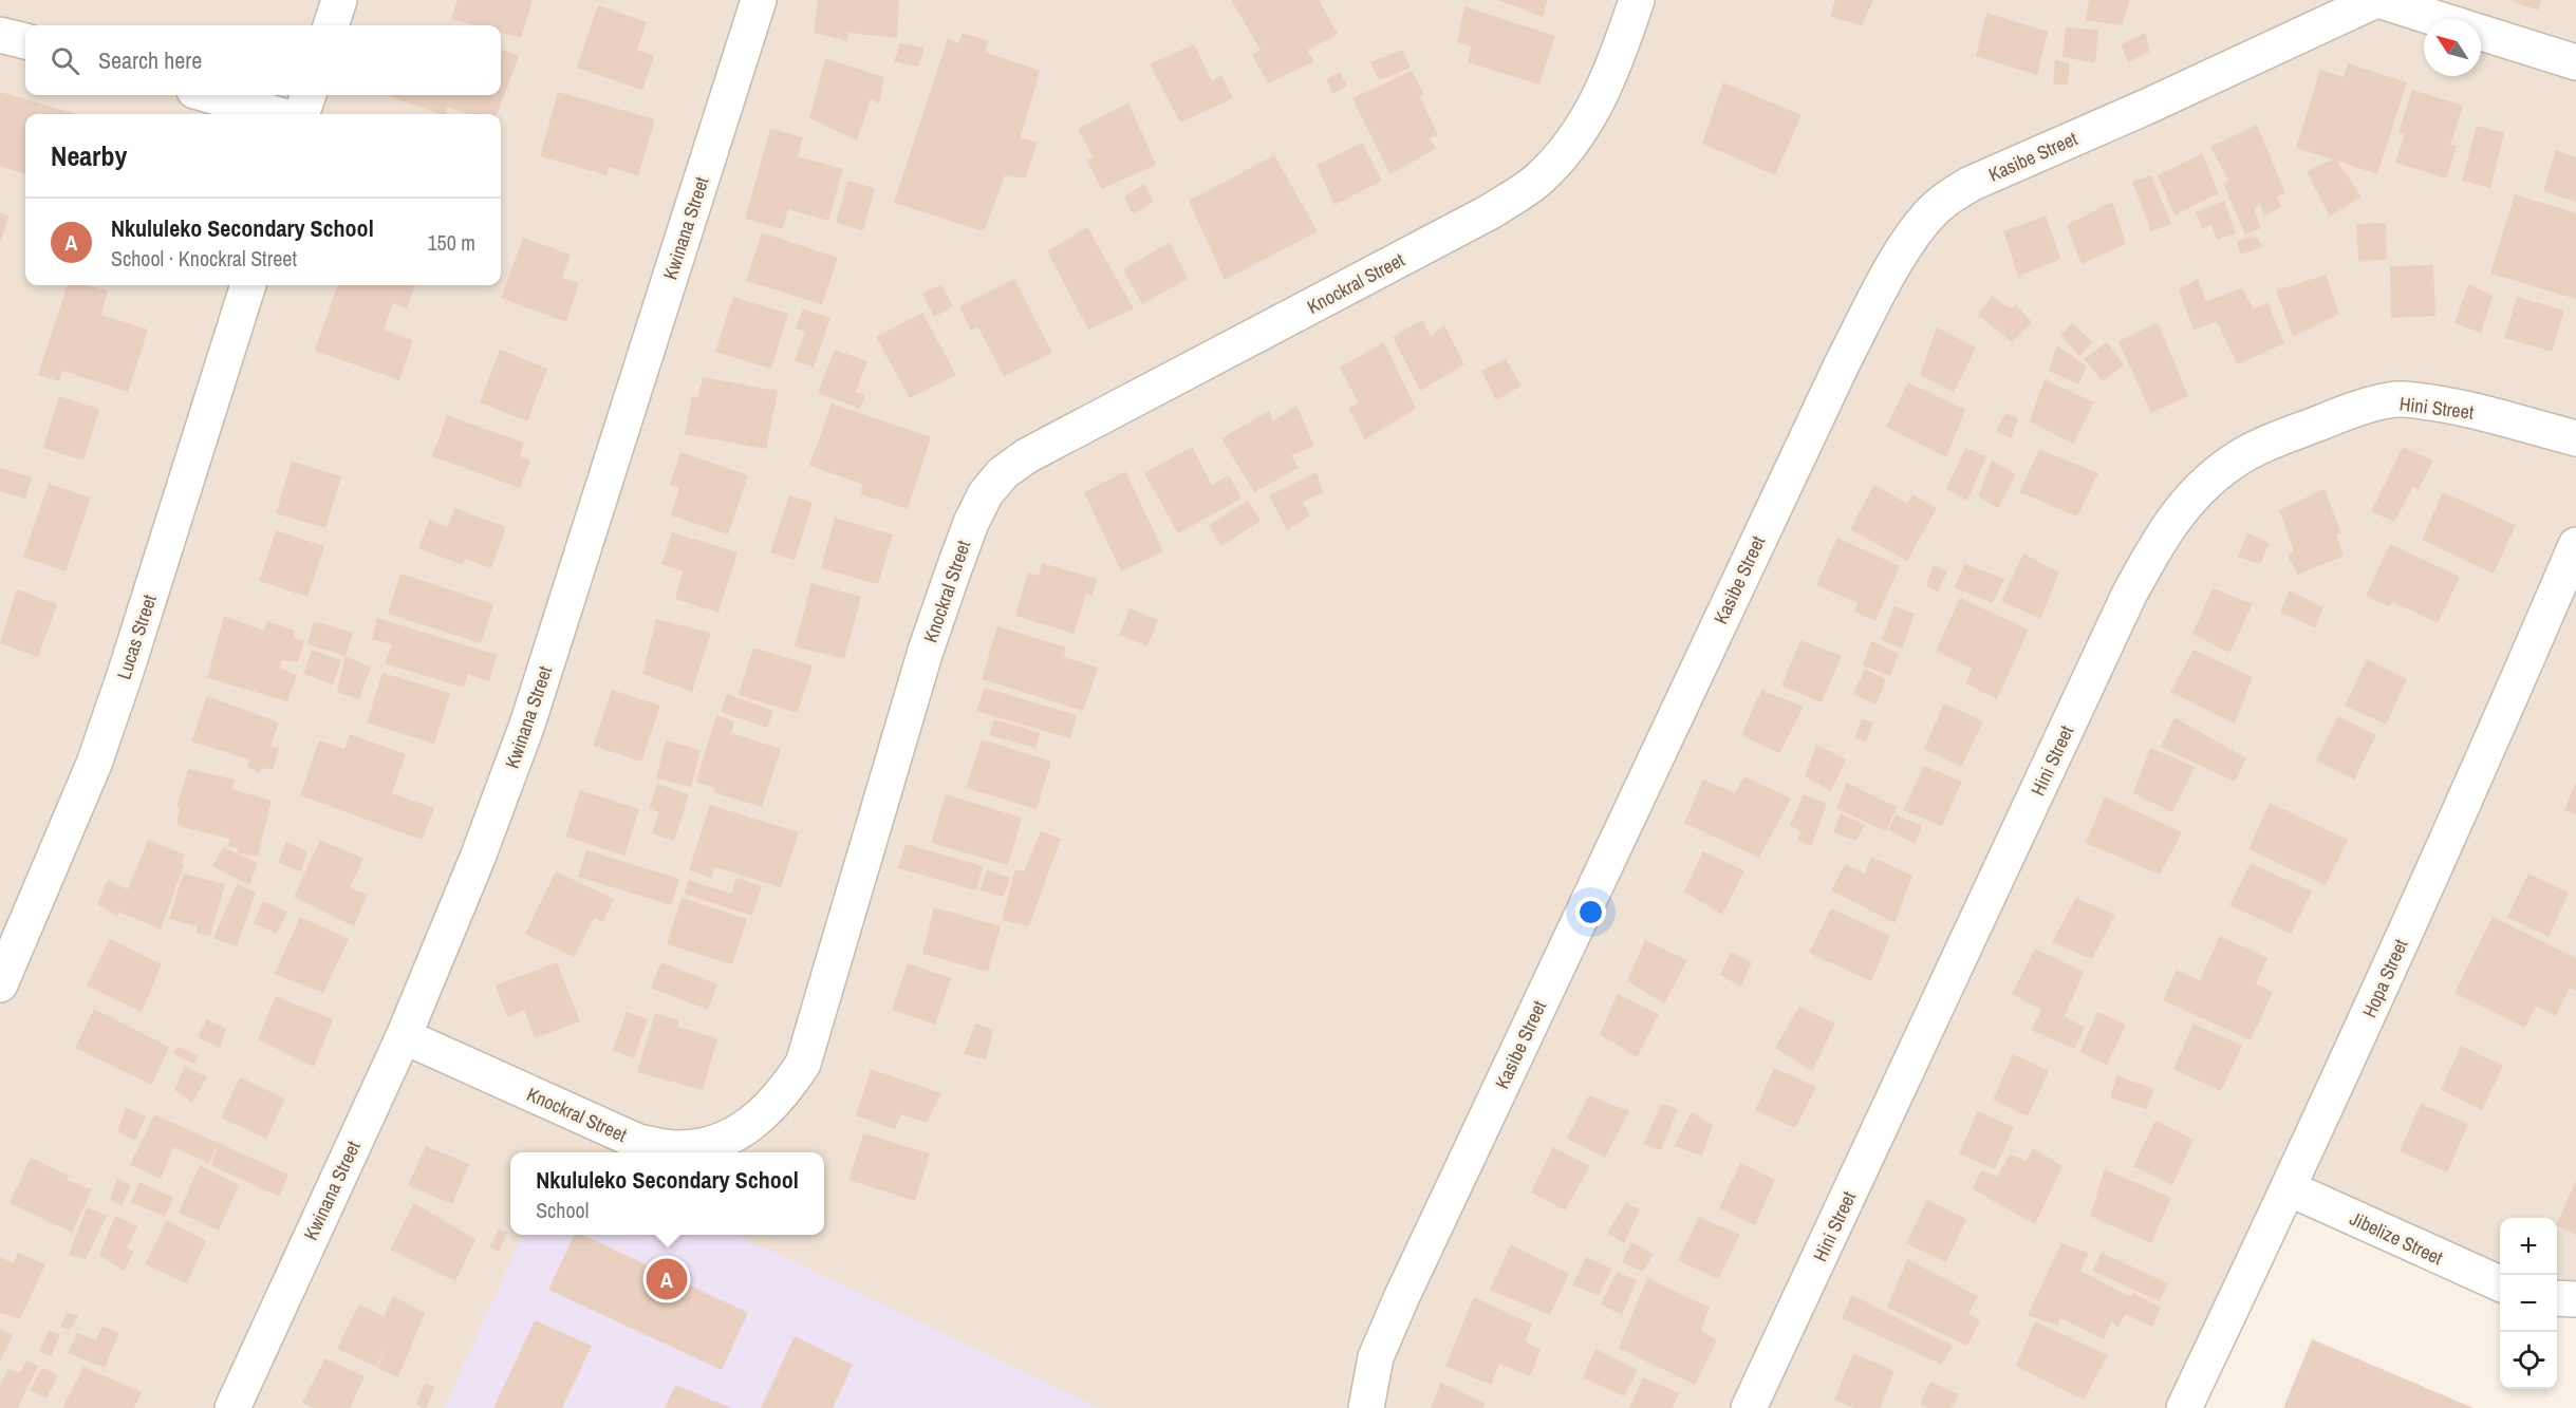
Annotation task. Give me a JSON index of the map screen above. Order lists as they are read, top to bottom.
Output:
{
  "streets": {
    "street": [
      "Kasibe Street",
      "Kwinana Street",
      "Knockral Street",
      "Hini Street",
      "Lucas Street",
      "Hopa Street",
      "Jibelize Street"
    ]
  },
  "crossings": [
    ["Kwinana Street", "Knockral Street"],
    ["Hopa Street", "Jibelize Street"]
  ],
  "north": "top left",
  "page": {
    "search": "Search here",
    "heading": "Nearby",
    "list": [
      {
        "mark": "A",
        "name": "Nkululeko Secondary School",
        "note": "School · Knockral Street",
        "value": "150 m"
      }
    ],
    "popup": ["Nkululeko Secondary School", "School"],
    "map_buttons": ["+", "−"],
    "pins": "A"
  }
}
